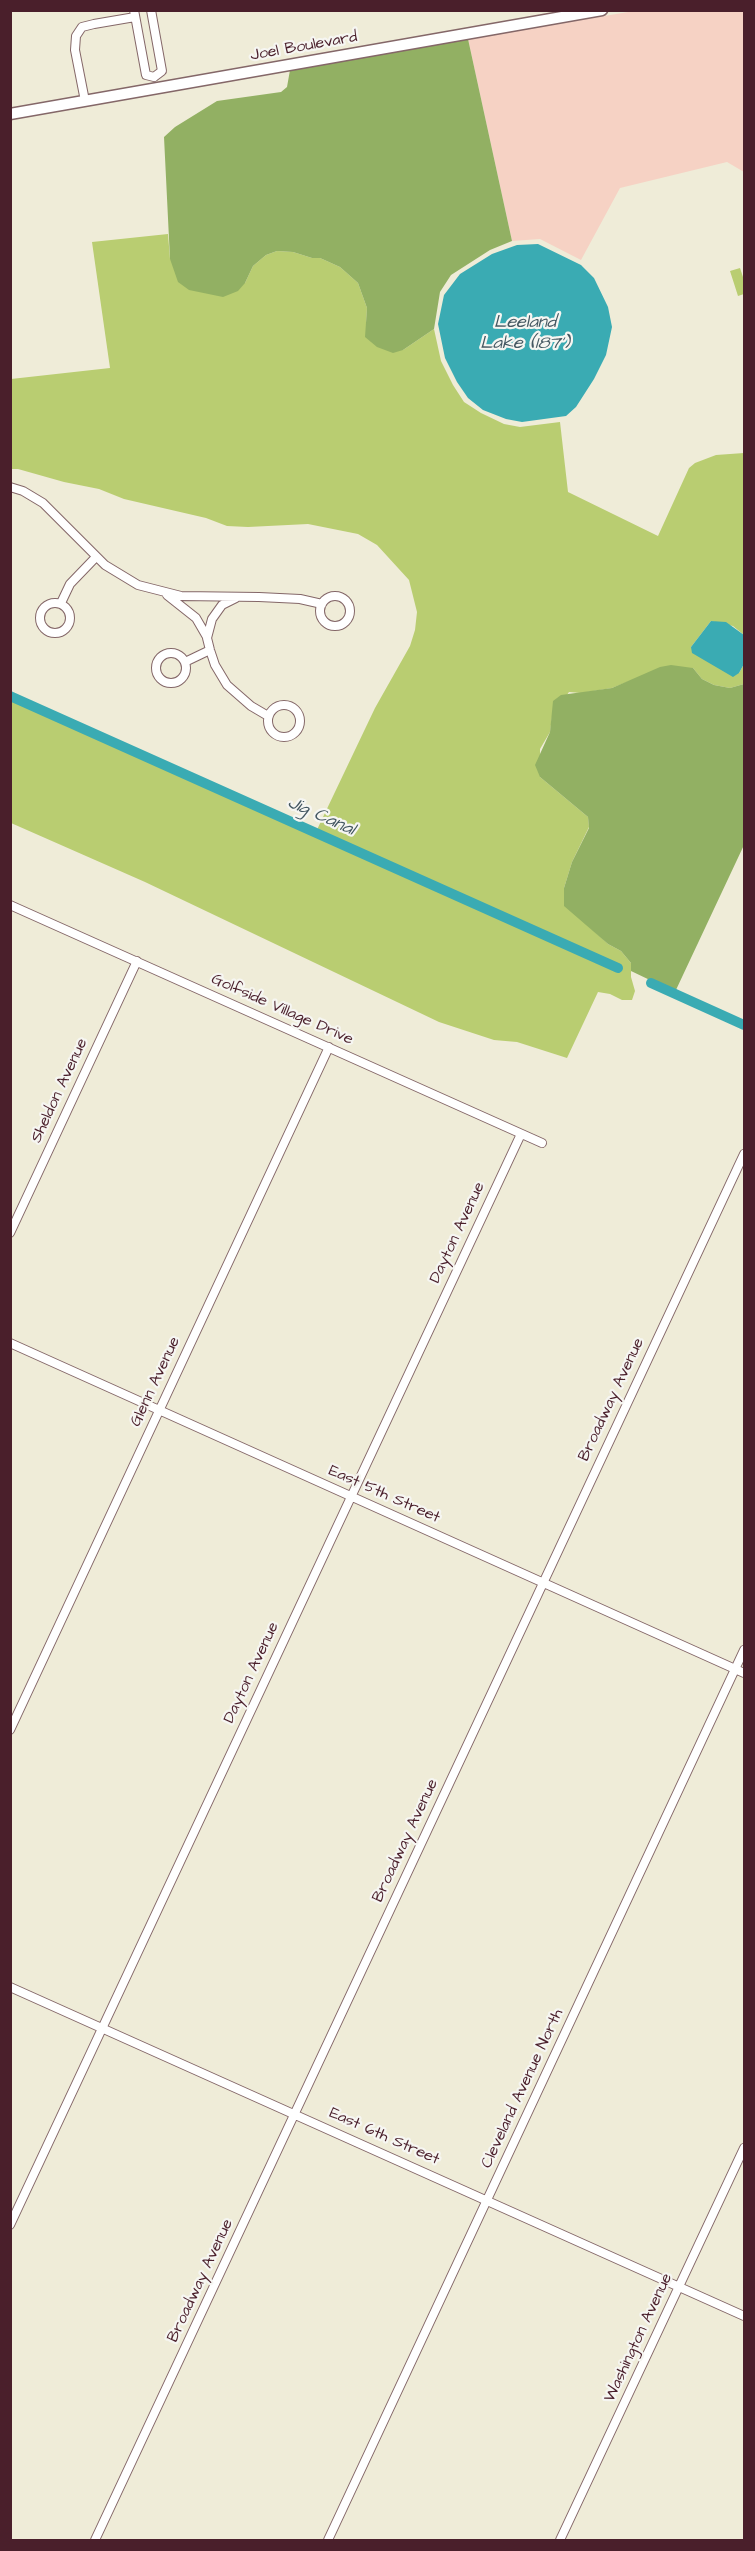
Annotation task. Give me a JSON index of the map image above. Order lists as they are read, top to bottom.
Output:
{
  "streets": {
    "main road": ["Joel Boulevard"],
    "street": [
      "Golfside Village Drive",
      "Sheldon Avenue",
      "Dayton Avenue",
      "Glenn Avenue",
      "Broadway Avenue",
      "East 5th Street",
      "Cleveland Avenue North",
      "East 6th Street",
      "Washington Avenue"
    ]
  },
  "crossings": [
    ["Golfside Village Drive", "Sheldon Avenue"],
    ["Golfside Village Drive", "Dayton Avenue"],
    ["Golfside Village Drive", "Glenn Avenue"],
    ["Dayton Avenue", "East 5th Street"],
    ["Dayton Avenue", "East 6th Street"],
    ["Glenn Avenue", "East 5th Street"],
    ["Broadway Avenue", "East 5th Street"],
    ["Broadway Avenue", "East 6th Street"],
    ["East 5th Street", "Cleveland Avenue North"],
    ["Cleveland Avenue North", "East 6th Street"],
    ["East 6th Street", "Washington Avenue"]
  ],
  "water": ["Leeland Lake (187')", "Jig Canal"]
}
